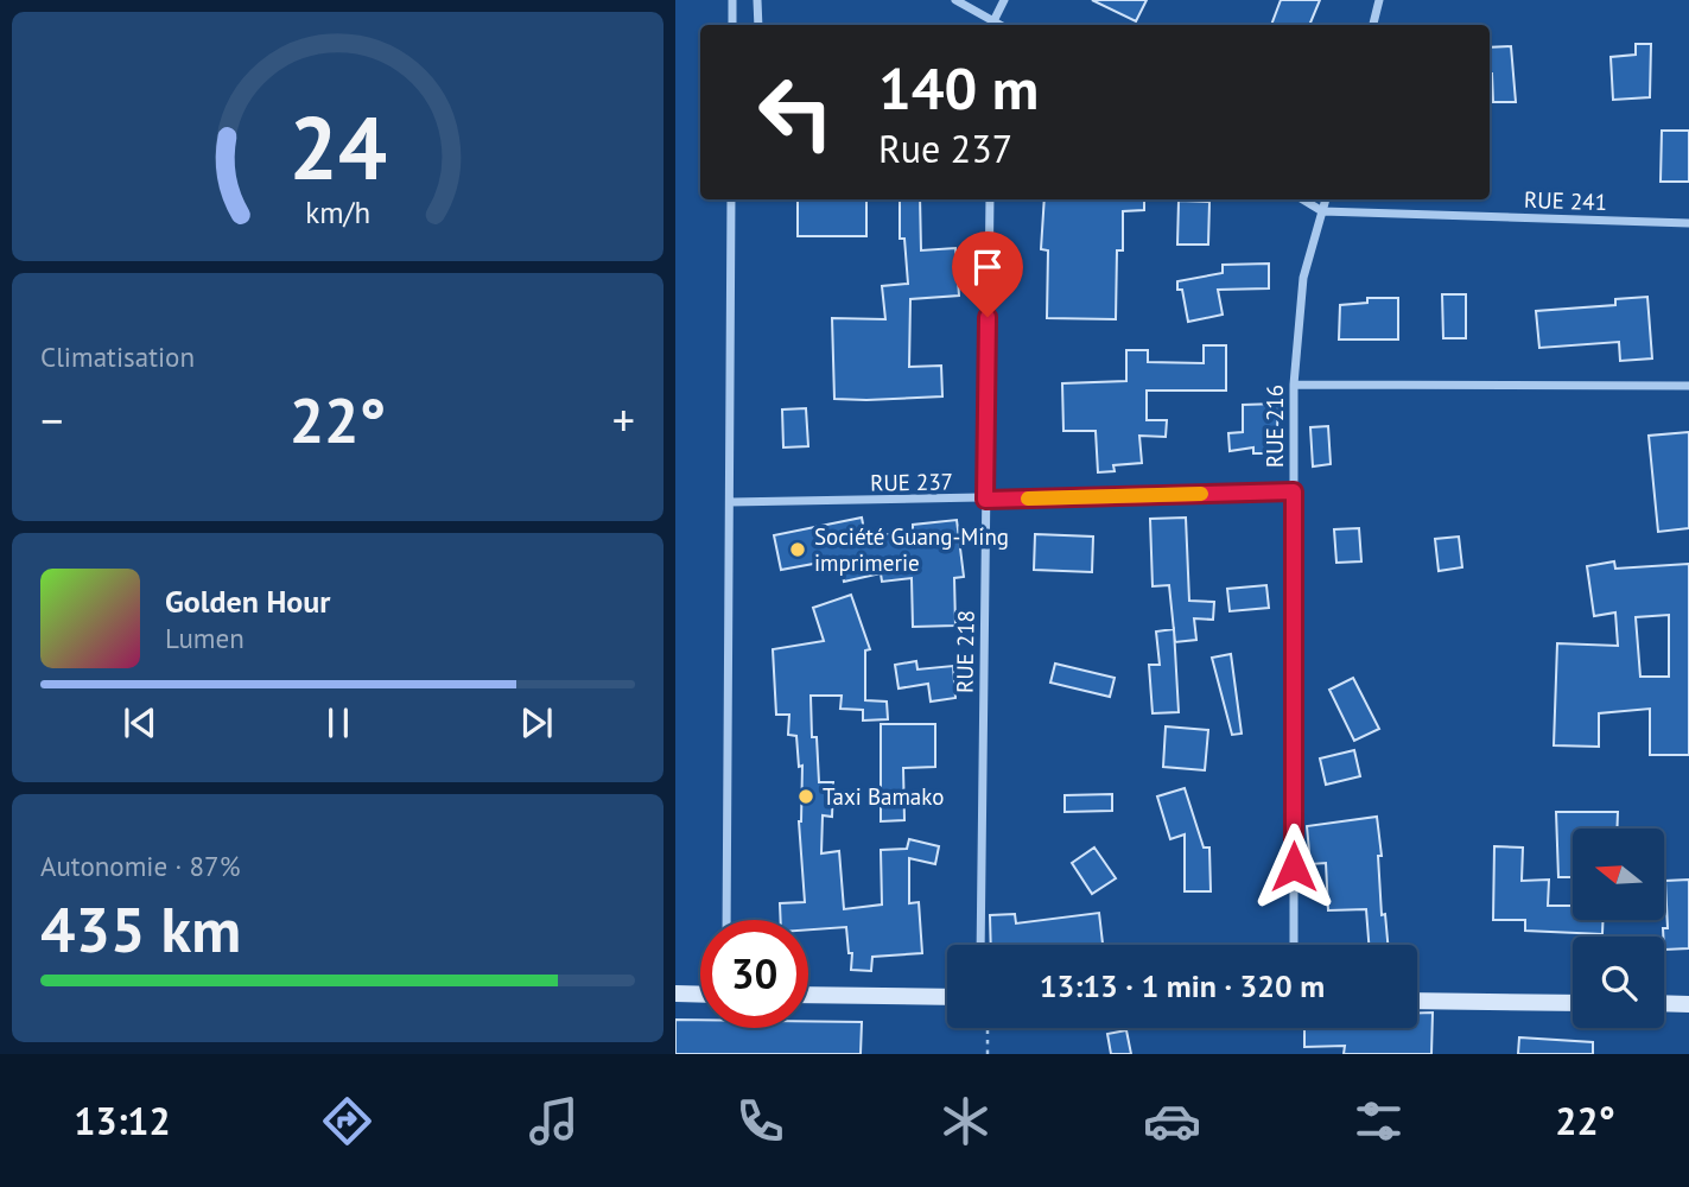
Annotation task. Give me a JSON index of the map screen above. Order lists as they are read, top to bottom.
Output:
{
  "streets": {
    "street": [
      "RUE 241",
      "RUE 216",
      "RUE 237",
      "RUE 218"
    ]
  },
  "crossings": [
    ["RUE 241", "RUE 216"],
    ["RUE 216", "RUE 237"],
    ["RUE 237", "RUE 218"]
  ],
  "places": ["Société Guang-Ming imprimerie", "Taxi Bamako"],
  "north": "left",
  "page": {
    "turn": ["140 m", "Rue 237"],
    "tile": [
      "Climatisation",
      ["Autonomie · 87%", "435 km"]
    ],
    "heat": ["−", "22°", "+"],
    "song": ["Golden Hour", "Lumen"],
    "limit": "30",
    "trip": "13:13 · 1 min · 320 m",
    "tabs": ["13:12", "22°"],
    "gauge": ["24", "km/h"]
  }
}
